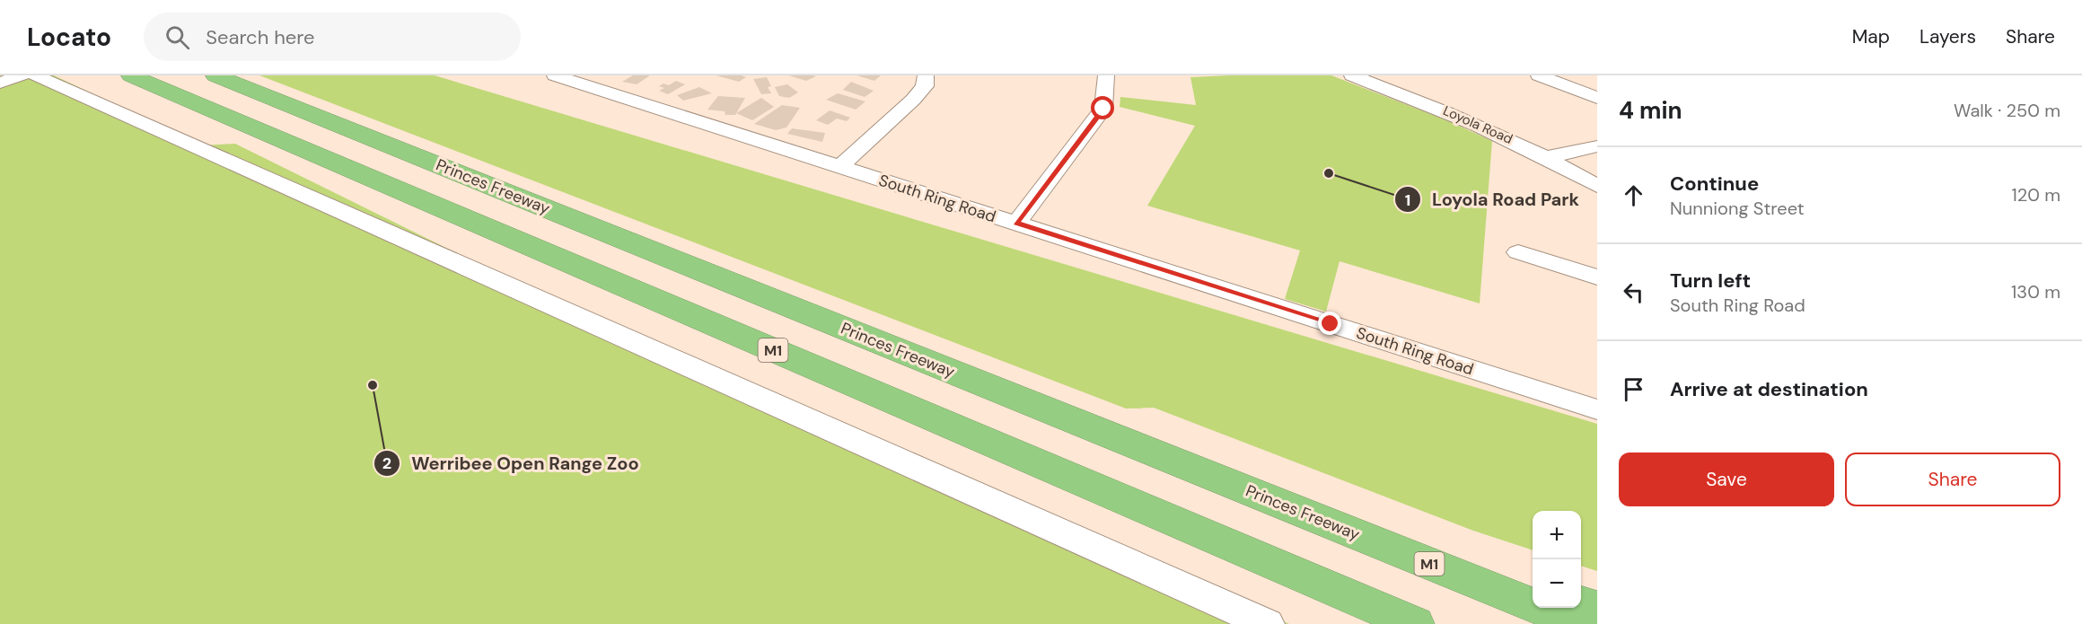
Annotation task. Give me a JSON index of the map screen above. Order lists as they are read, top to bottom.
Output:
{
  "streets": {
    "highway": ["Princes Freeway", "M1"],
    "street": ["Loyola Road", "South Ring Road"]
  },
  "places": ["Loyola Road Park", "Werribee Open Range Zoo"],
  "page": {
    "header": "Locato",
    "search": "Search here",
    "nav": ["Map", "Layers", "Share"],
    "heading": ["4 min", "Walk · 250 m"],
    "list": [
      ["Continue", "Nunniong Street", "120 m"],
      ["Turn left", "South Ring Road", "130 m"],
      "Arrive at destination"
    ],
    "buttons": ["Save", "Share"],
    "map_buttons": ["+", "−"]
  }
}
